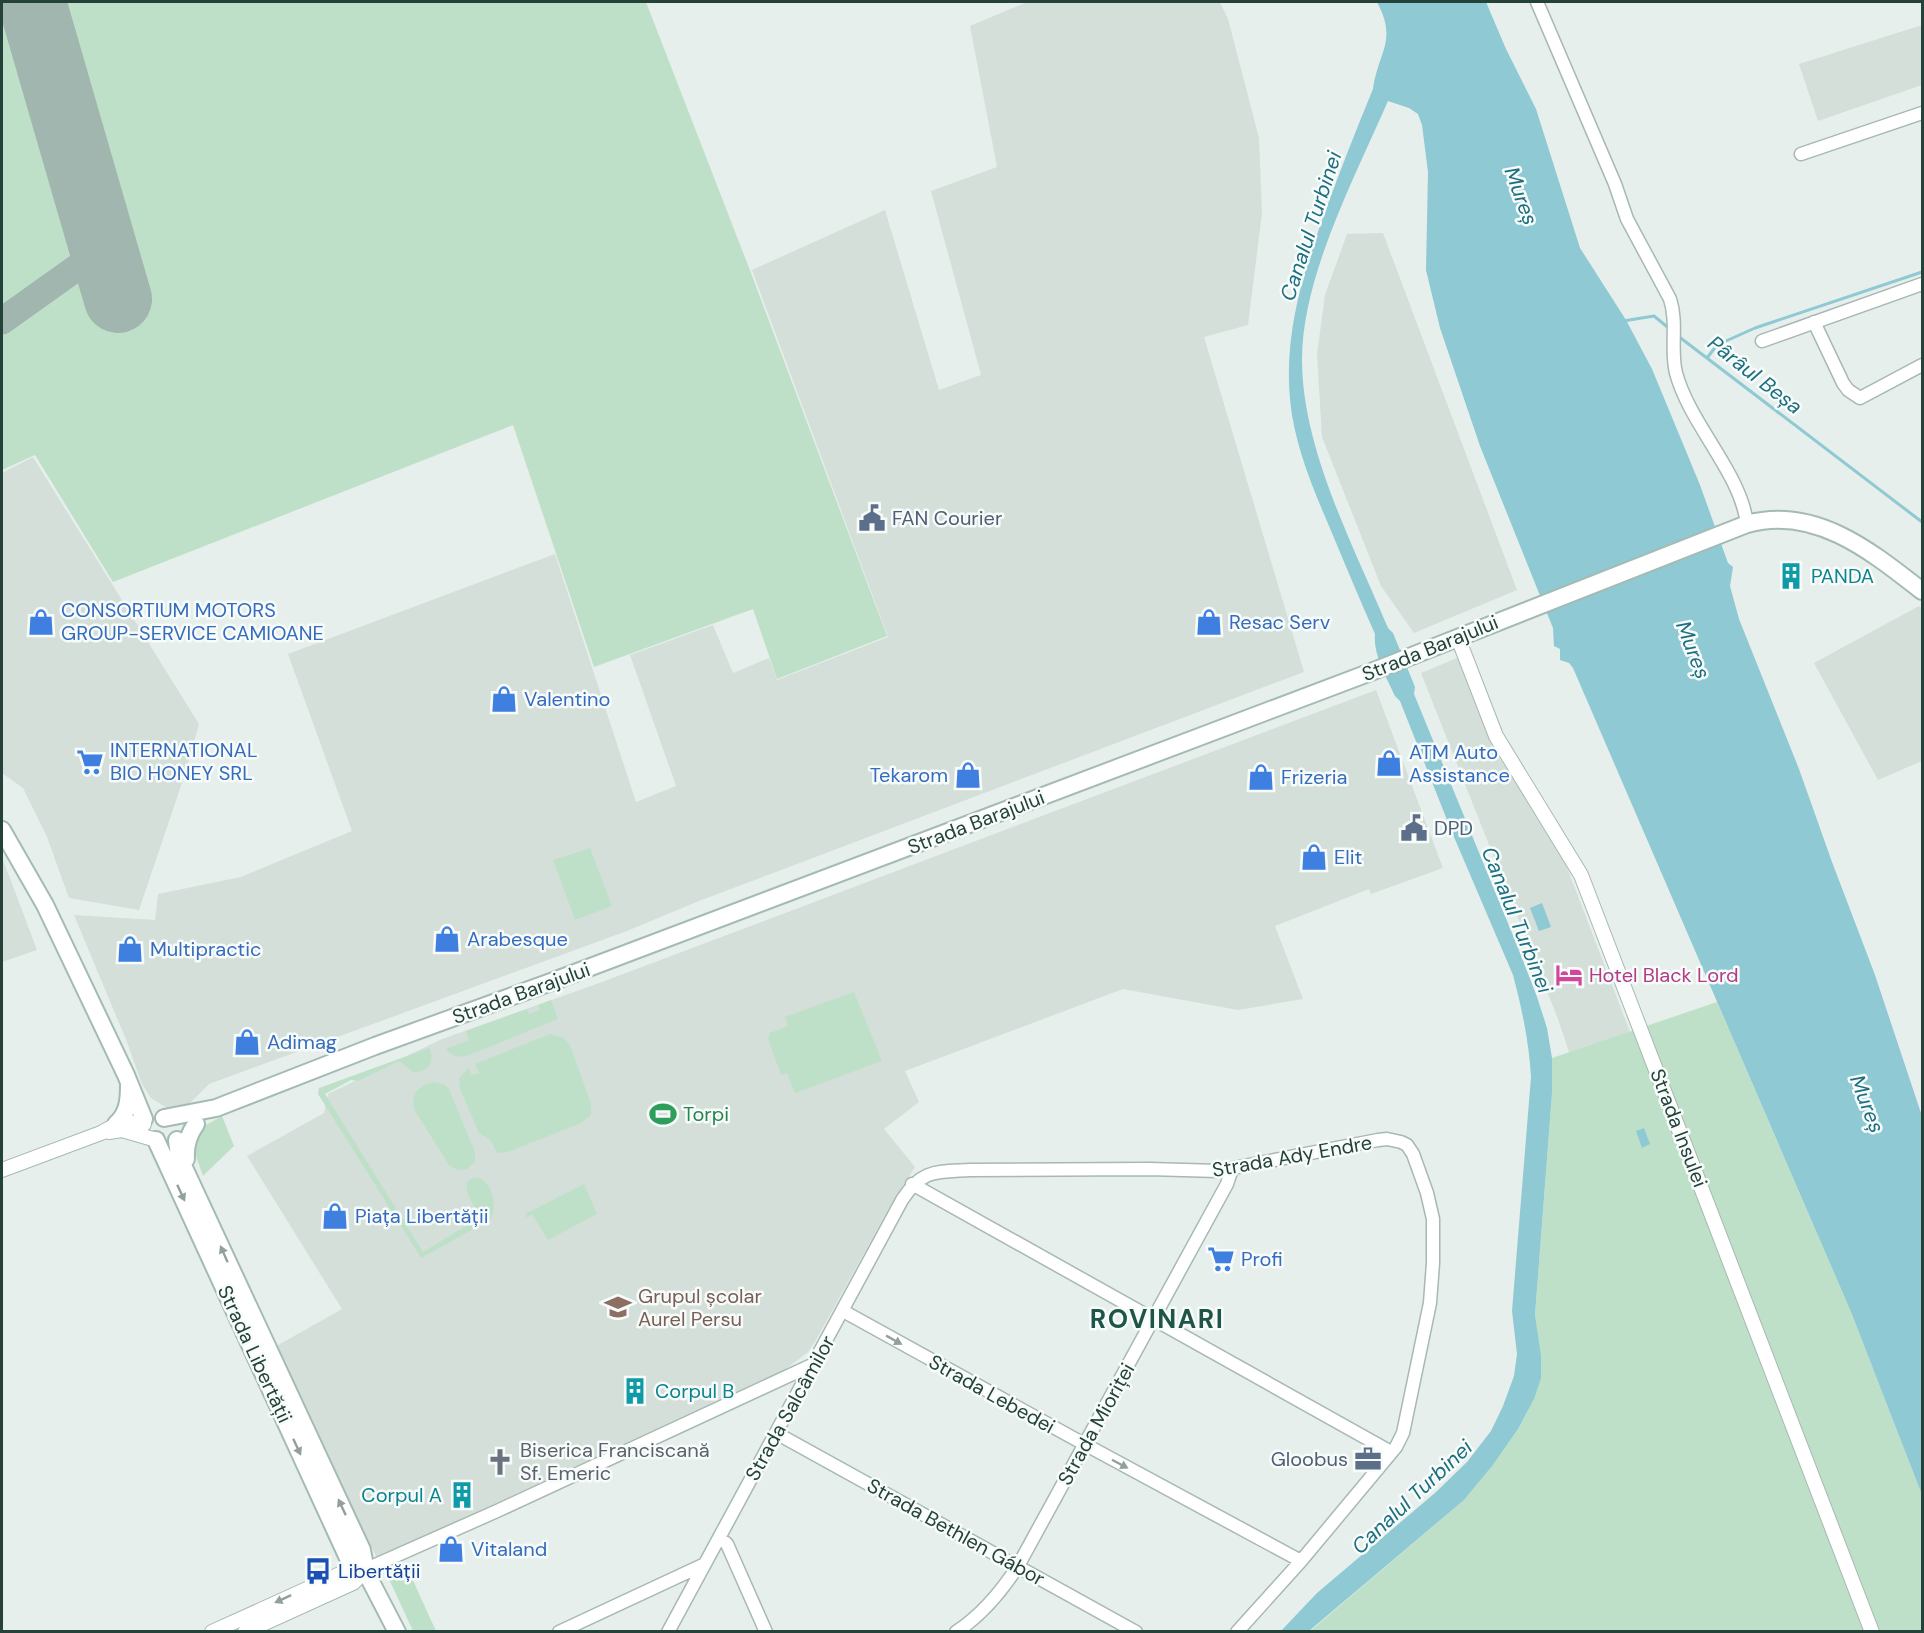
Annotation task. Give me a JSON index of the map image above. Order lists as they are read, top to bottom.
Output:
{
  "streets": {
    "main road": ["Strada Barajului", "Strada Libertății"],
    "street": [
      "Strada Insulei",
      "Strada Ady Endre",
      "Strada Lebedei",
      "Strada Salcâmilor",
      "Strada Mioriței",
      "Strada Bethlen Gábor"
    ]
  },
  "crossings": [
    ["Strada Barajului", "Strada Insulei"],
    ["Strada Barajului", "Strada Libertății"],
    ["Strada Ady Endre", "Strada Lebedei"],
    ["Strada Ady Endre", "Strada Salcâmilor"],
    ["Strada Ady Endre", "Strada Mioriței"],
    ["Strada Lebedei", "Strada Salcâmilor"],
    ["Strada Lebedei", "Strada Mioriței"],
    ["Strada Salcâmilor", "Strada Bethlen Gábor"],
    ["Strada Mioriței", "Strada Bethlen Gábor"]
  ],
  "one_way": ["Strada Lebedei"],
  "districts": ["ROVINARI"],
  "water": ["Mureș", "Canalul Turbinei", "Pârâul Beșa"],
  "places": {
    "public building": ["FAN Courier", "DPD"],
    "building": ["PANDA", "Corpul B", "Corpul A"],
    "shop": [
      "CONSORTIUM MOTORS GROUP-SERVICE CAMIOANE",
      "Resac Serv",
      "Valentino",
      "ATM Auto Assistance",
      "Tekarom",
      "Frizeria",
      "Elit",
      "Arabesque",
      "Multipractic",
      "Adimag",
      "Piața Libertății",
      "Vitaland"
    ],
    "supermarket": ["INTERNATIONAL BIO HONEY SRL", "Profi"],
    "hotel": ["Hotel Black Lord"],
    "sports": ["Torpi"],
    "school or university": ["Grupul școlar Aurel Persu"],
    "office": ["Gloobus"],
    "church": ["Biserica Franciscană Sf. Emeric"],
    "bus stop": ["Libertății"]
  }
}
